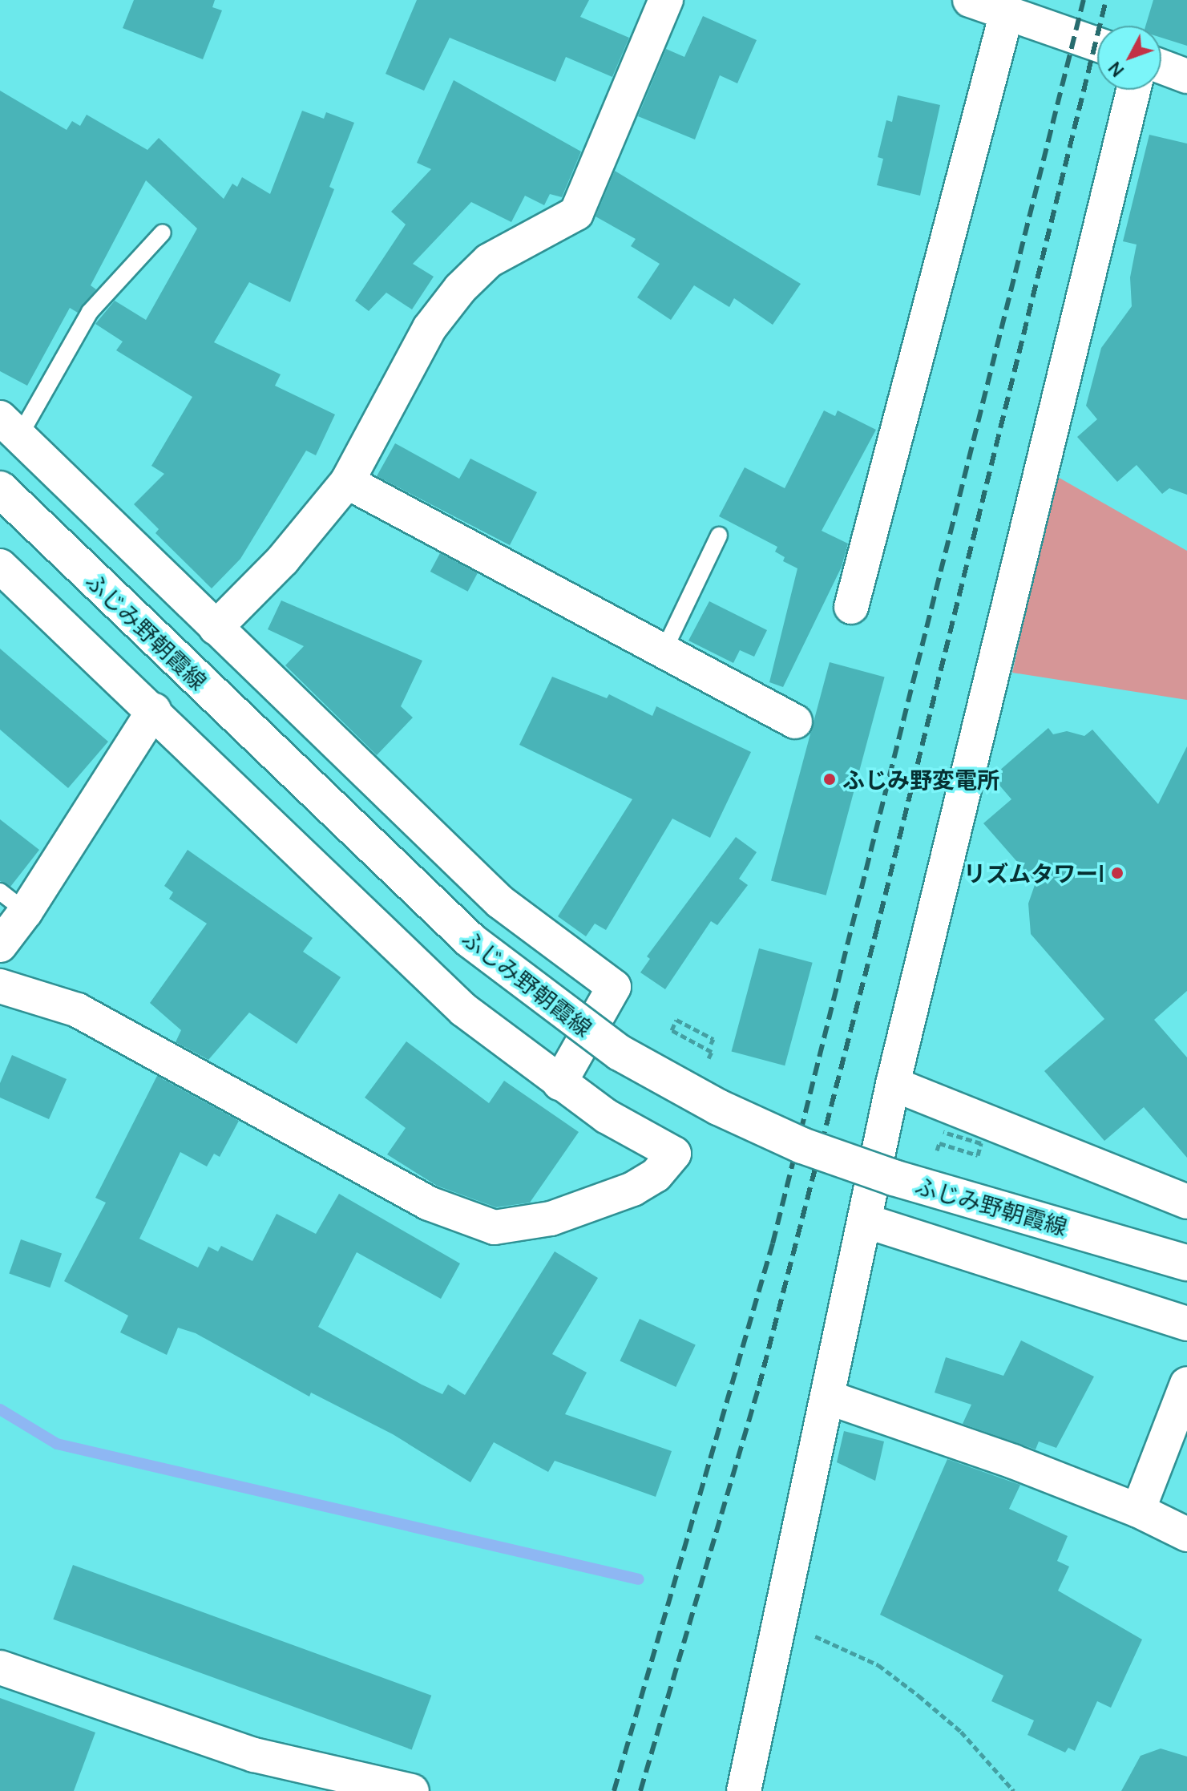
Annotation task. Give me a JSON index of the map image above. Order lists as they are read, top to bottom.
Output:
{
  "streets": {
    "main road": ["ふじみ野朝霞線"]
  },
  "places": ["ふじみ野変電所", "リズムタワーI"],
  "north": "bottom left"
}
